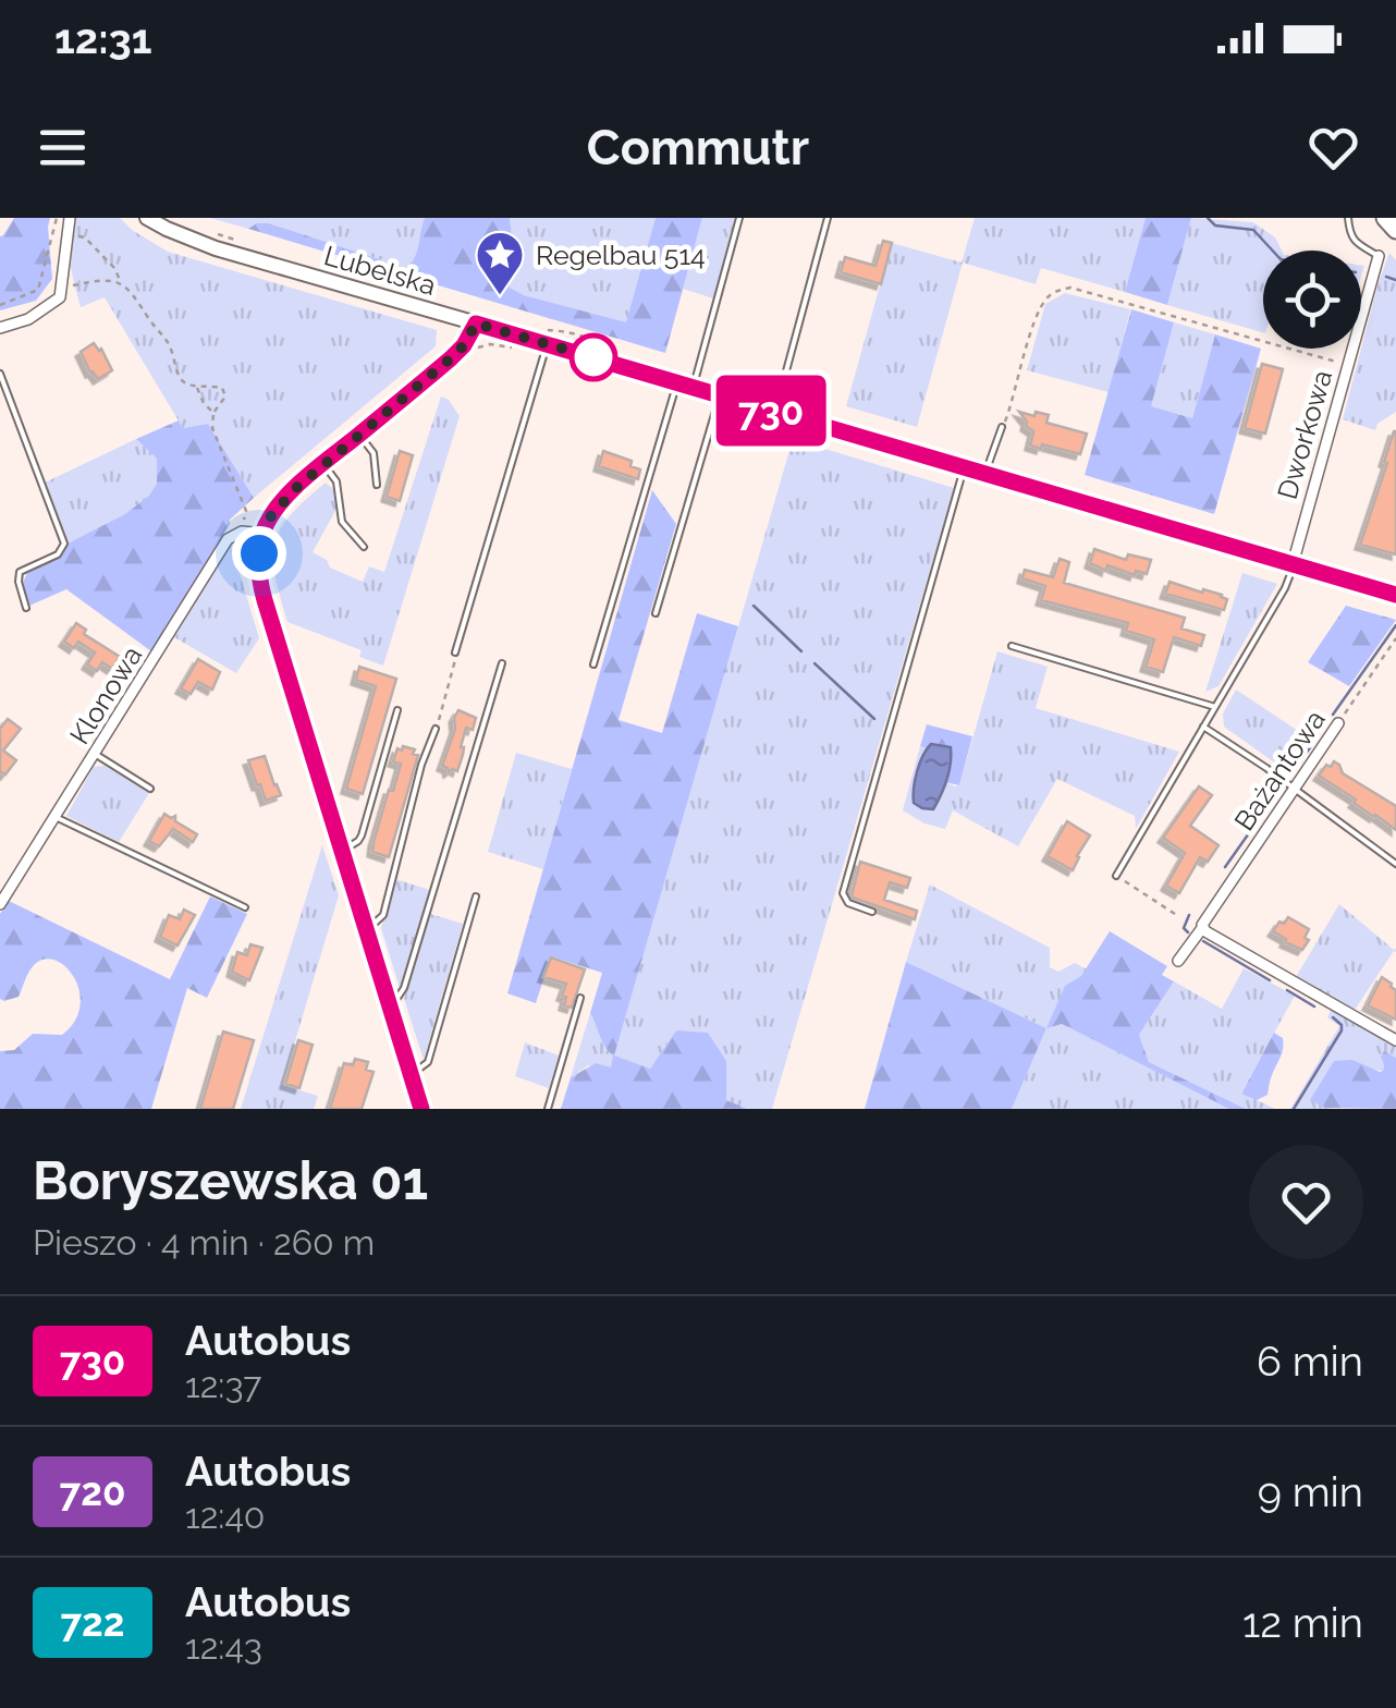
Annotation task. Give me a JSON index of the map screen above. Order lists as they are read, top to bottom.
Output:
{
  "streets": {
    "main road": ["Lubelska"],
    "street": ["Dworkowa", "Klonowa", "Bażantowa"]
  },
  "crossings": [
    ["Lubelska", "Dworkowa"]
  ],
  "places": {
    "place": ["Regelbau 514"]
  },
  "lines": ["bus line 730"],
  "page": {
    "status": "12:31",
    "header": "Commutr",
    "on_map": "730",
    "heading": ["Boryszewska 01", "Pieszo · 4 min · 260 m"],
    "list": [
      {
        "mark": "730",
        "name": "Autobus",
        "note": "12:37",
        "value": "6 min"
      },
      {
        "mark": "720",
        "name": "Autobus",
        "note": "12:40",
        "value": "9 min"
      },
      {
        "mark": "722",
        "name": "Autobus",
        "note": "12:43",
        "value": "12 min"
      }
    ]
  }
}
